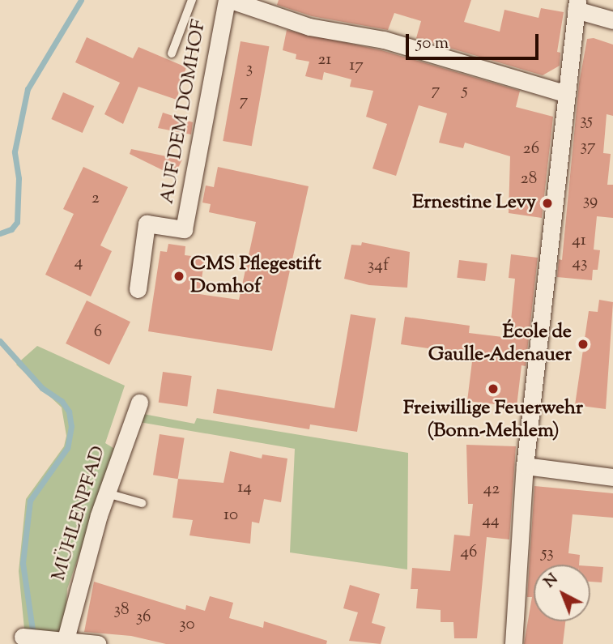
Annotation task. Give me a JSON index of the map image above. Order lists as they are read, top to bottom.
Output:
{
  "streets": {
    "street": ["AUF DEM DOMHOF", "MÜHLENPFAD"]
  },
  "places": [
    "Ernestine Levy",
    "CMS Pflegestift Domhof",
    "École de Gaulle-Adenauer",
    "Freiwillige Feuerwehr (Bonn-Mehlem)"
  ],
  "house_numbers": [
    "21",
    "17",
    "3",
    "7",
    "5",
    "7",
    "35",
    "37",
    "26",
    "28",
    "2",
    "39",
    "41",
    "4",
    "43",
    "34f",
    "6",
    "14",
    "42",
    "10",
    "44",
    "46",
    "53",
    "38",
    "36",
    "30"
  ],
  "scale_bar": "50 m",
  "north": "top left"
}
